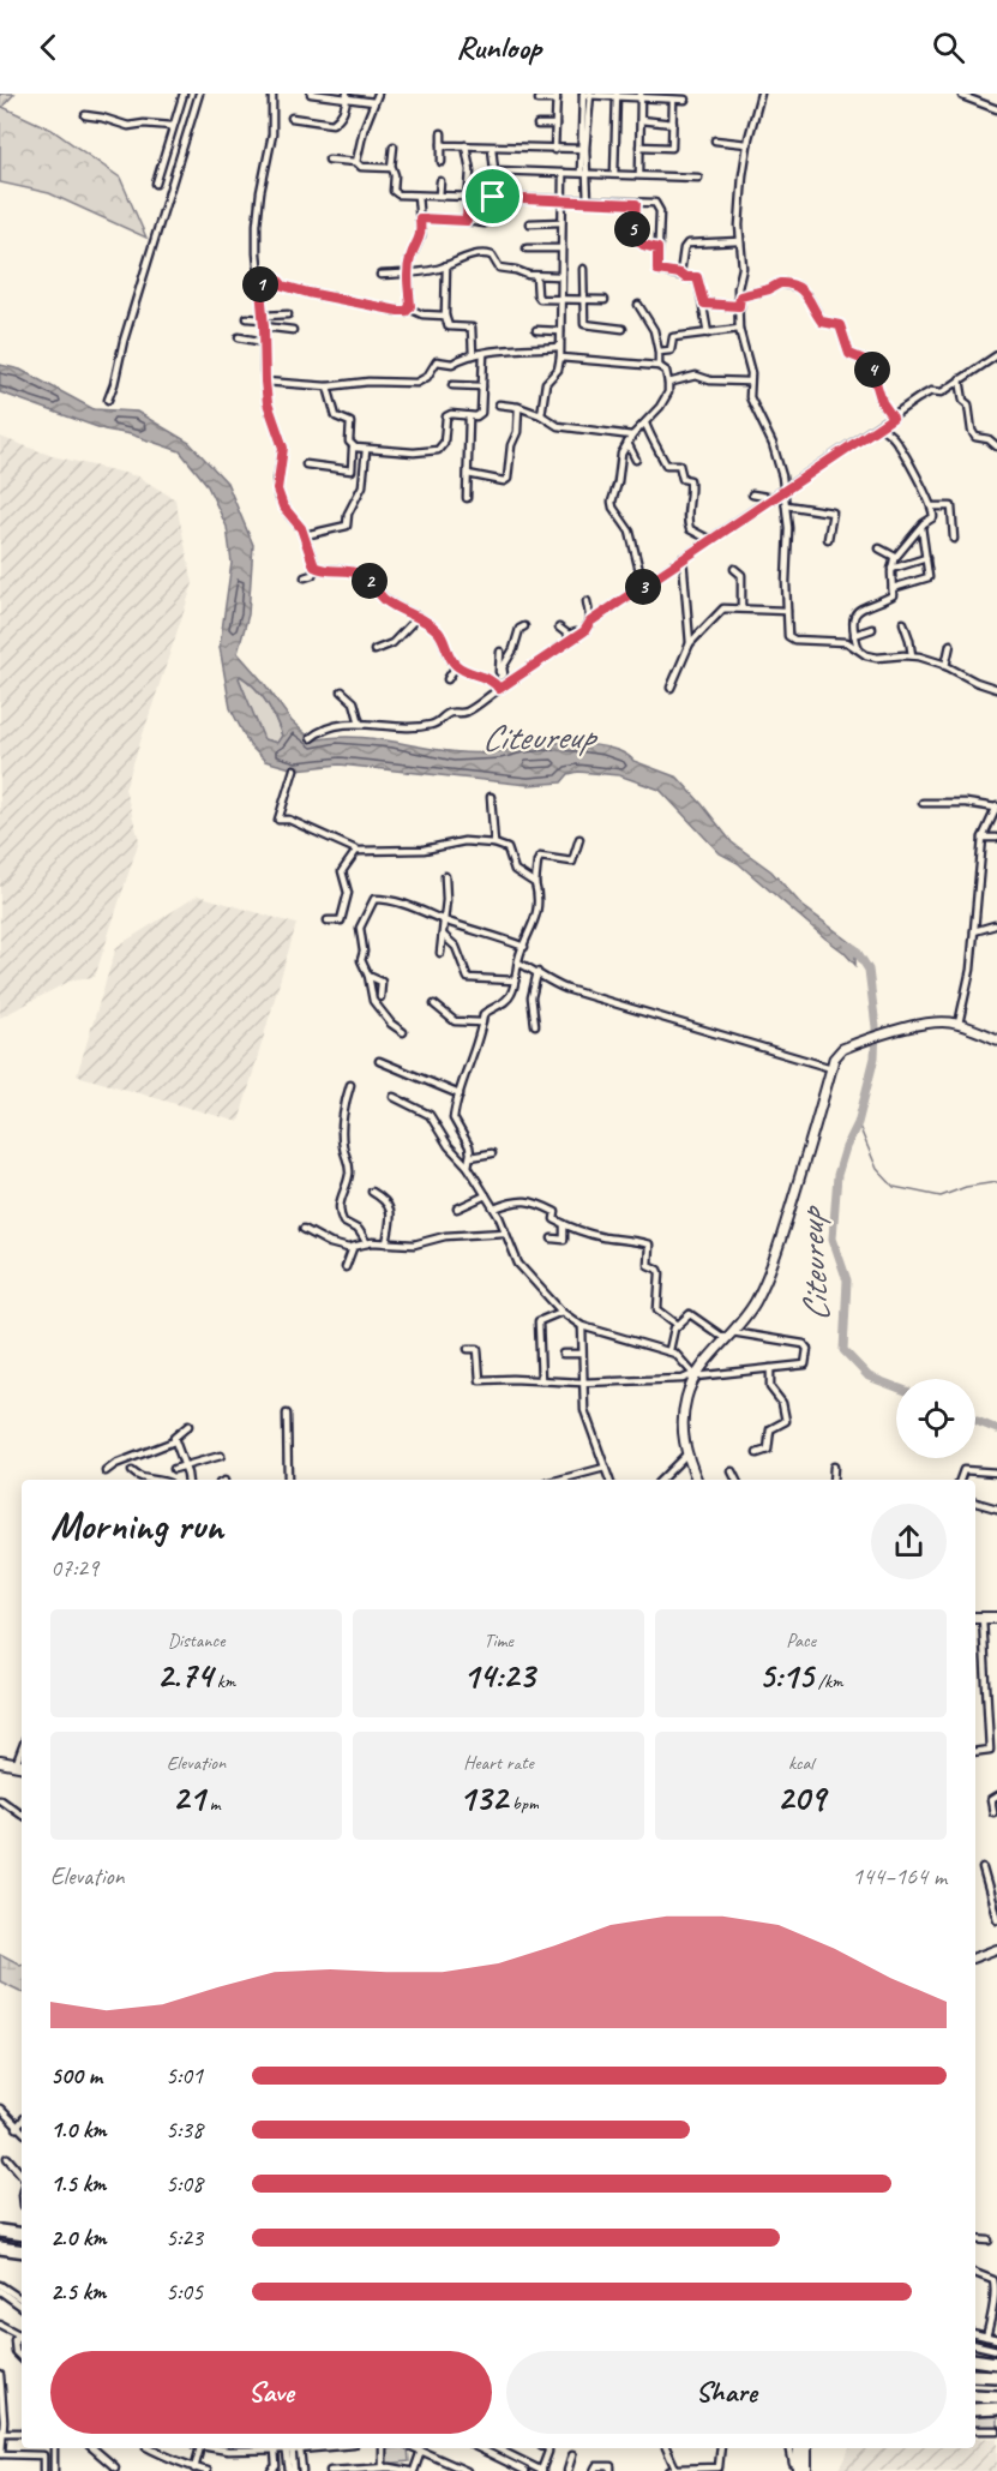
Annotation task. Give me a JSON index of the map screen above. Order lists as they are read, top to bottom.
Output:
{
  "water": ["Citeureup"],
  "page": {
    "header": "Runloop",
    "pins": [
      "5",
      "1",
      "4",
      "2",
      "3"
    ],
    "heading": ["Morning run", "07:29"],
    "stats": [
      ["Distance", "2.74 km"],
      ["Time", "14:23"],
      ["Pace", "5:15 /km"],
      ["Elevation", "21 m"],
      ["Heart rate", "132 bpm"],
      ["kcal", "209"]
    ],
    "chart": ["Elevation", "144–164 m"],
    "list": [
      {
        "name": "500 m",
        "note": "5:01"
      },
      {
        "name": "1.0 km",
        "note": "5:38"
      },
      {
        "name": "1.5 km",
        "note": "5:08"
      },
      {
        "name": "2.0 km",
        "note": "5:23"
      },
      {
        "name": "2.5 km",
        "note": "5:05"
      }
    ],
    "buttons": ["Save", "Share"]
  }
}
